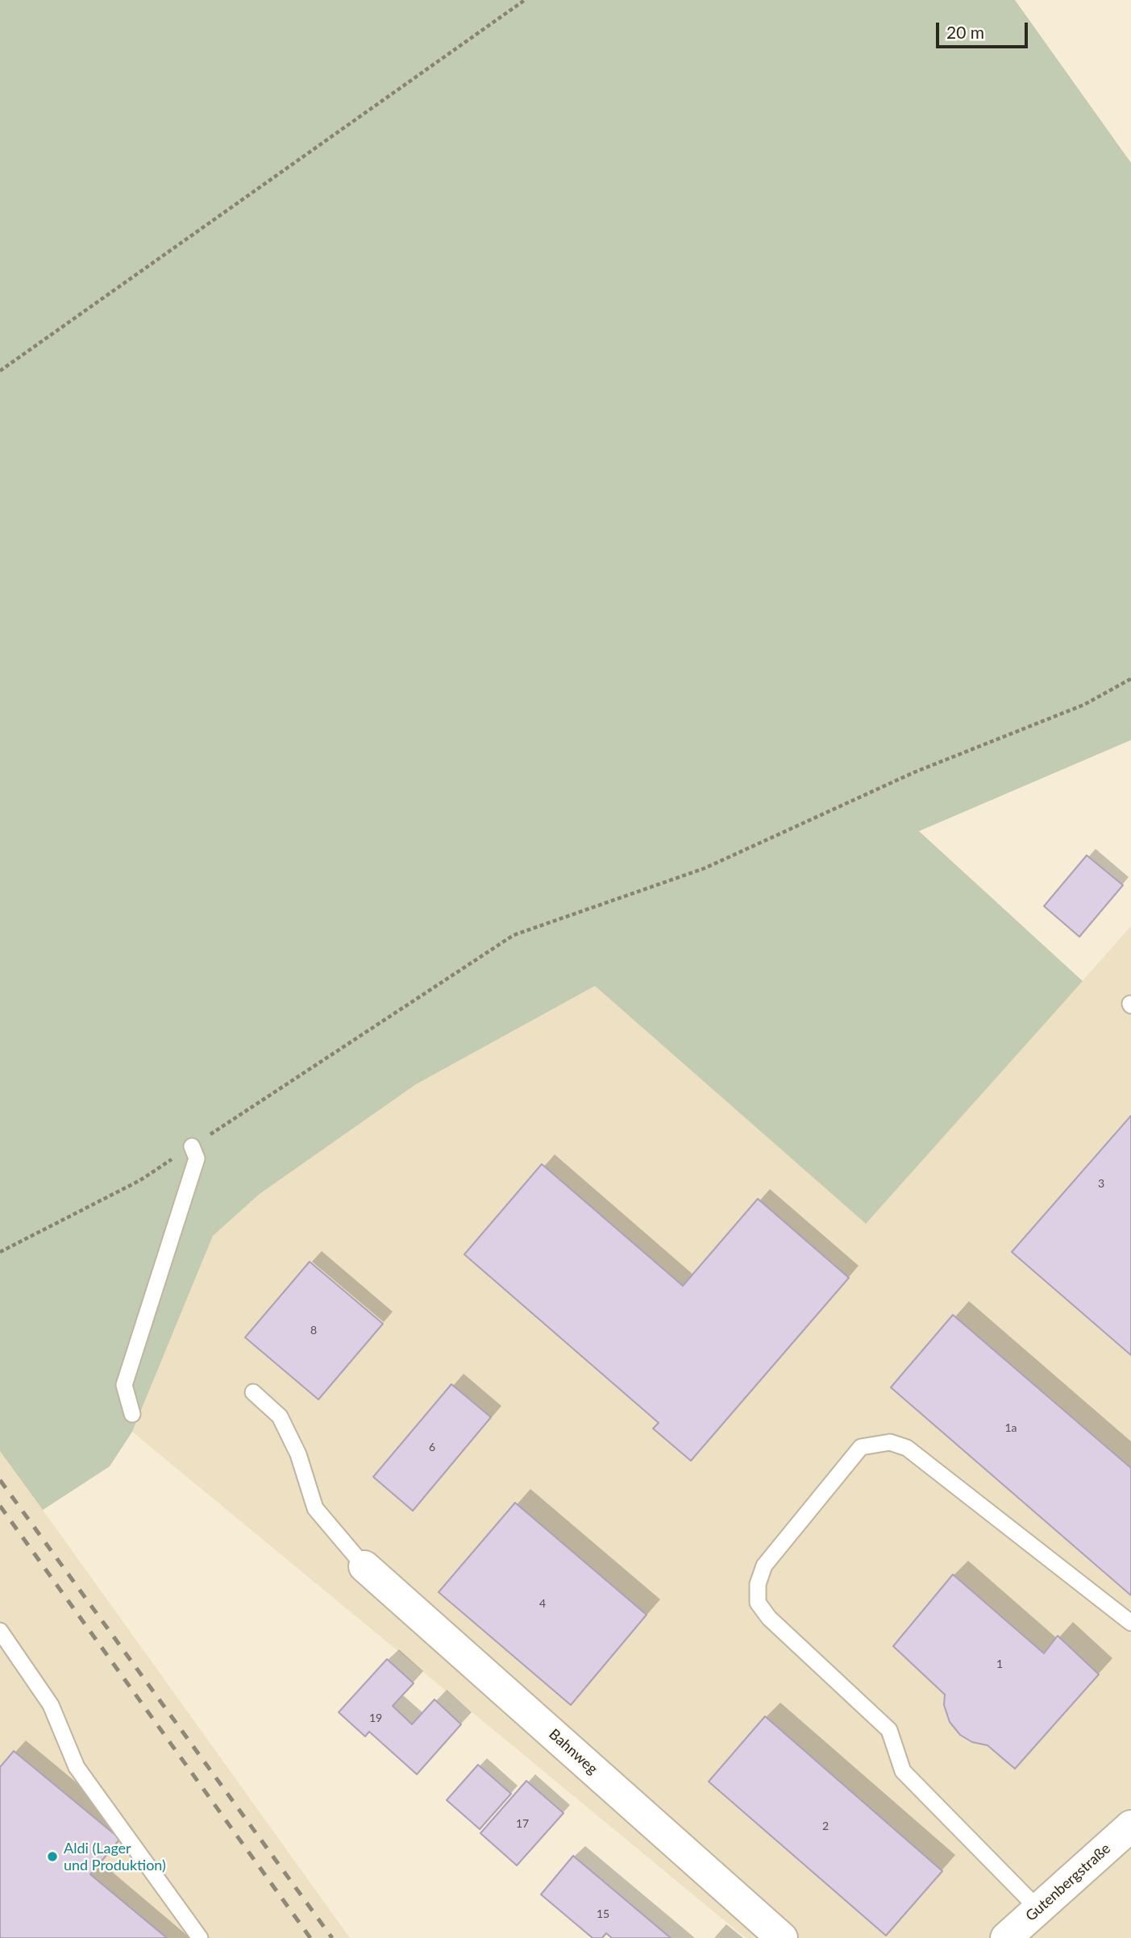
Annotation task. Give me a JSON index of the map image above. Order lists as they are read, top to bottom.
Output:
{
  "streets": {
    "street": ["Bahnweg", "Gutenbergstraße"]
  },
  "places": ["Aldi (Lager und Produktion)"],
  "house_numbers": [
    "3",
    "8",
    "1a",
    "6",
    "4",
    "1",
    "19",
    "17",
    "2",
    "15"
  ],
  "scale_bar": "20 m"
}
